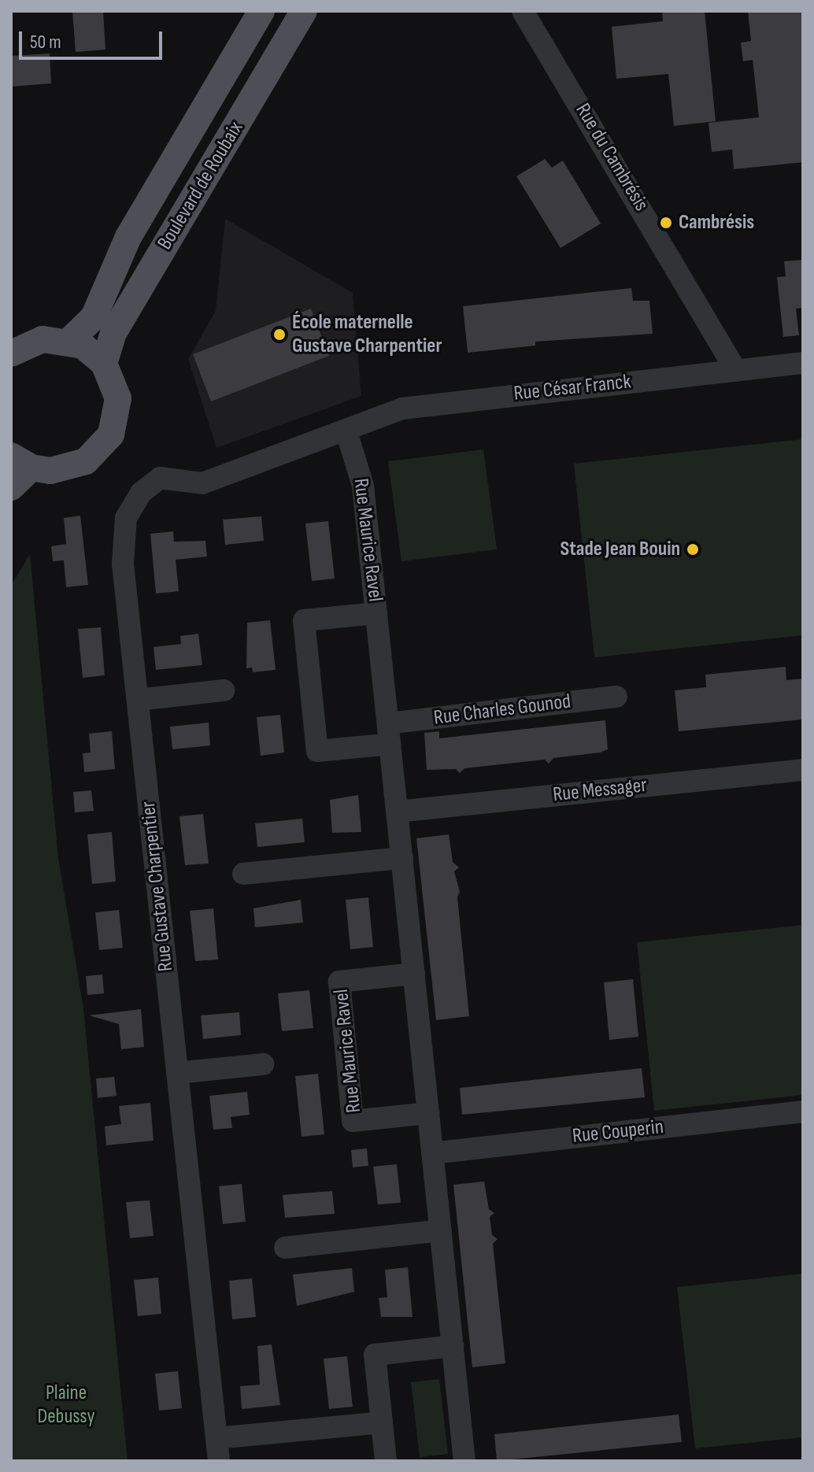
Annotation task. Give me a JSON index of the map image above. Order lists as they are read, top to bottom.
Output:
{
  "streets": {
    "main road": ["Boulevard de Roubaix"],
    "street": [
      "Rue du Cambrésis",
      "Rue César Franck",
      "Rue Maurice Ravel",
      "Rue Charles Gounod",
      "Rue Messager",
      "Rue Gustave Charpentier",
      "Rue Couperin"
    ]
  },
  "crossings": [
    ["Rue du Cambrésis", "Rue César Franck"],
    ["Rue César Franck", "Rue Maurice Ravel"],
    ["Rue César Franck", "Rue Gustave Charpentier"],
    ["Rue Maurice Ravel", "Rue Charles Gounod"],
    ["Rue Maurice Ravel", "Rue Messager"],
    ["Rue Maurice Ravel", "Rue Gustave Charpentier"],
    ["Rue Maurice Ravel", "Rue Couperin"]
  ],
  "parks": ["Plaine Debussy"],
  "places": ["Cambrésis", "École maternelle Gustave Charpentier", "Stade Jean Bouin"],
  "scale_bar": "50 m"
}
